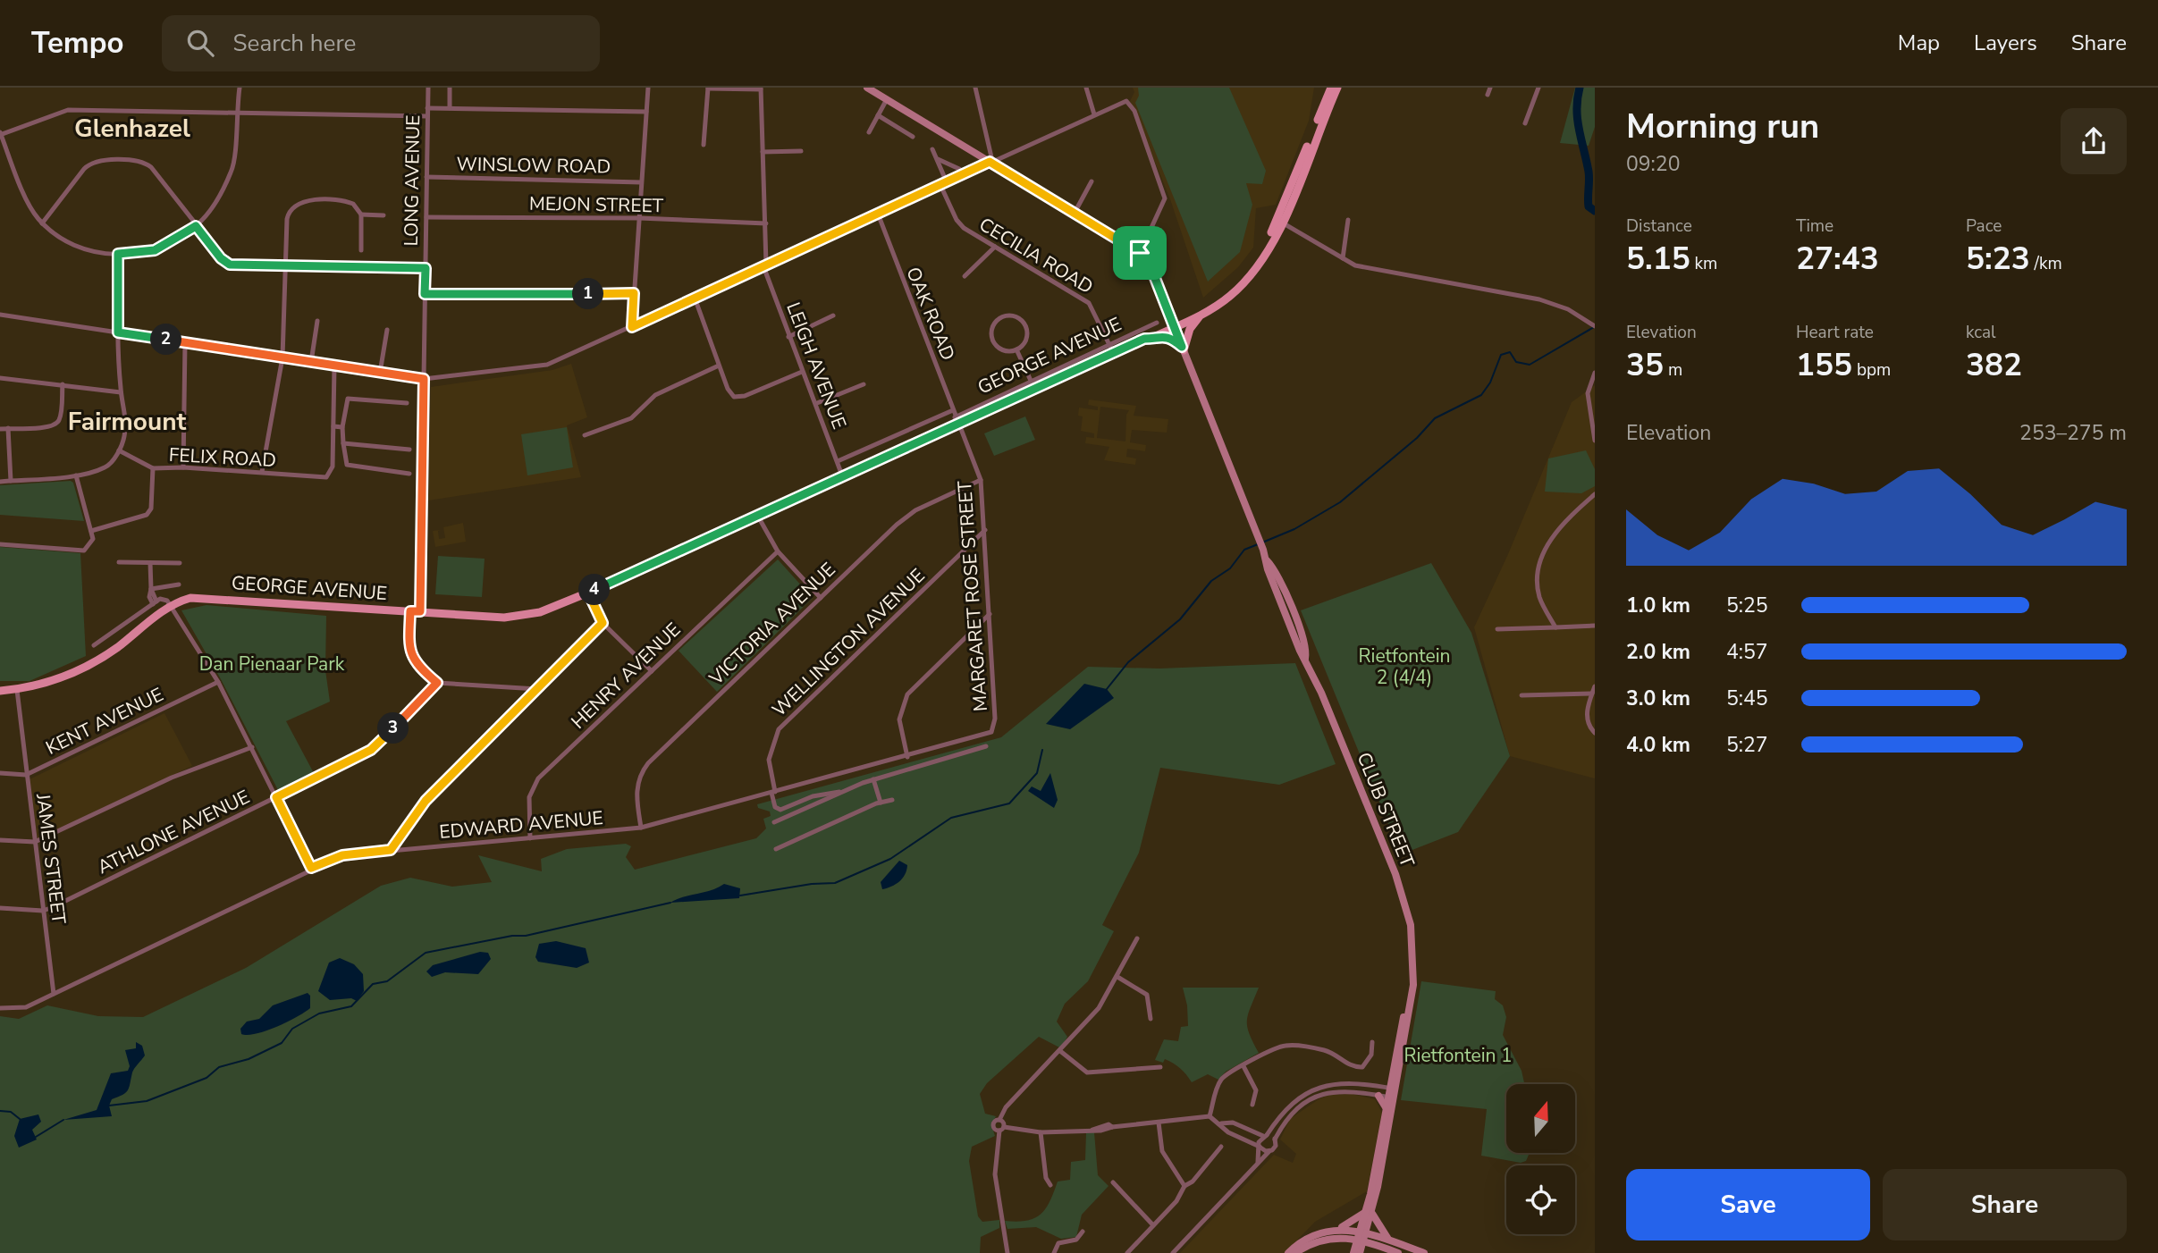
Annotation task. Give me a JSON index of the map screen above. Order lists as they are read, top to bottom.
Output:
{
  "streets": {
    "main road": ["GEORGE AVENUE", "CLUB STREET"],
    "street": [
      "WINSLOW ROAD",
      "LONG AVENUE",
      "MEJON STREET",
      "CECILIA ROAD",
      "OAK ROAD",
      "LEIGH AVENUE",
      "FELIX ROAD",
      "MARGARET ROSE STREET",
      "VICTORIA AVENUE",
      "WELLINGTON AVENUE",
      "HENRY AVENUE",
      "KENT AVENUE",
      "EDWARD AVENUE",
      "ATHLONE AVENUE",
      "JAMES STREET"
    ]
  },
  "crossings": [
    ["WINSLOW ROAD", "LONG AVENUE"],
    ["LONG AVENUE", "MEJON STREET"],
    ["LONG AVENUE", "GEORGE AVENUE"],
    ["MEJON STREET", "LEIGH AVENUE"],
    ["CECILIA ROAD", "GEORGE AVENUE"],
    ["OAK ROAD", "GEORGE AVENUE"],
    ["OAK ROAD", "MARGARET ROSE STREET"],
    ["GEORGE AVENUE", "LEIGH AVENUE"],
    ["GEORGE AVENUE", "MARGARET ROSE STREET"],
    ["GEORGE AVENUE", "CLUB STREET"],
    ["GEORGE AVENUE", "JAMES STREET"],
    ["MARGARET ROSE STREET", "VICTORIA AVENUE"],
    ["MARGARET ROSE STREET", "WELLINGTON AVENUE"],
    ["MARGARET ROSE STREET", "EDWARD AVENUE"],
    ["VICTORIA AVENUE", "EDWARD AVENUE"],
    ["WELLINGTON AVENUE", "EDWARD AVENUE"],
    ["HENRY AVENUE", "EDWARD AVENUE"],
    ["KENT AVENUE", "JAMES STREET"],
    ["EDWARD AVENUE", "JAMES STREET"],
    ["ATHLONE AVENUE", "JAMES STREET"]
  ],
  "districts": ["Glenhazel", "Fairmount"],
  "parks": ["Rietfontein 2 (4/4)", "Dan Pienaar Park", "Rietfontein 1"],
  "north": "top",
  "page": {
    "header": "Tempo",
    "search": "Search here",
    "nav": ["Map", "Layers", "Share"],
    "heading": ["Morning run", "09:20"],
    "stats": [
      ["Distance", "5.15 km"],
      ["Time", "27:43"],
      ["Pace", "5:23 /km"],
      ["Elevation", "35 m"],
      ["Heart rate", "155 bpm"],
      ["kcal", "382"]
    ],
    "pins": [
      "1",
      "2",
      "4",
      "3"
    ],
    "chart": ["Elevation", "253–275 m"],
    "list": [
      {
        "name": "1.0 km",
        "note": "5:25"
      },
      {
        "name": "2.0 km",
        "note": "4:57"
      },
      {
        "name": "3.0 km",
        "note": "5:45"
      },
      {
        "name": "4.0 km",
        "note": "5:27"
      }
    ],
    "buttons": ["Save", "Share"]
  }
}
